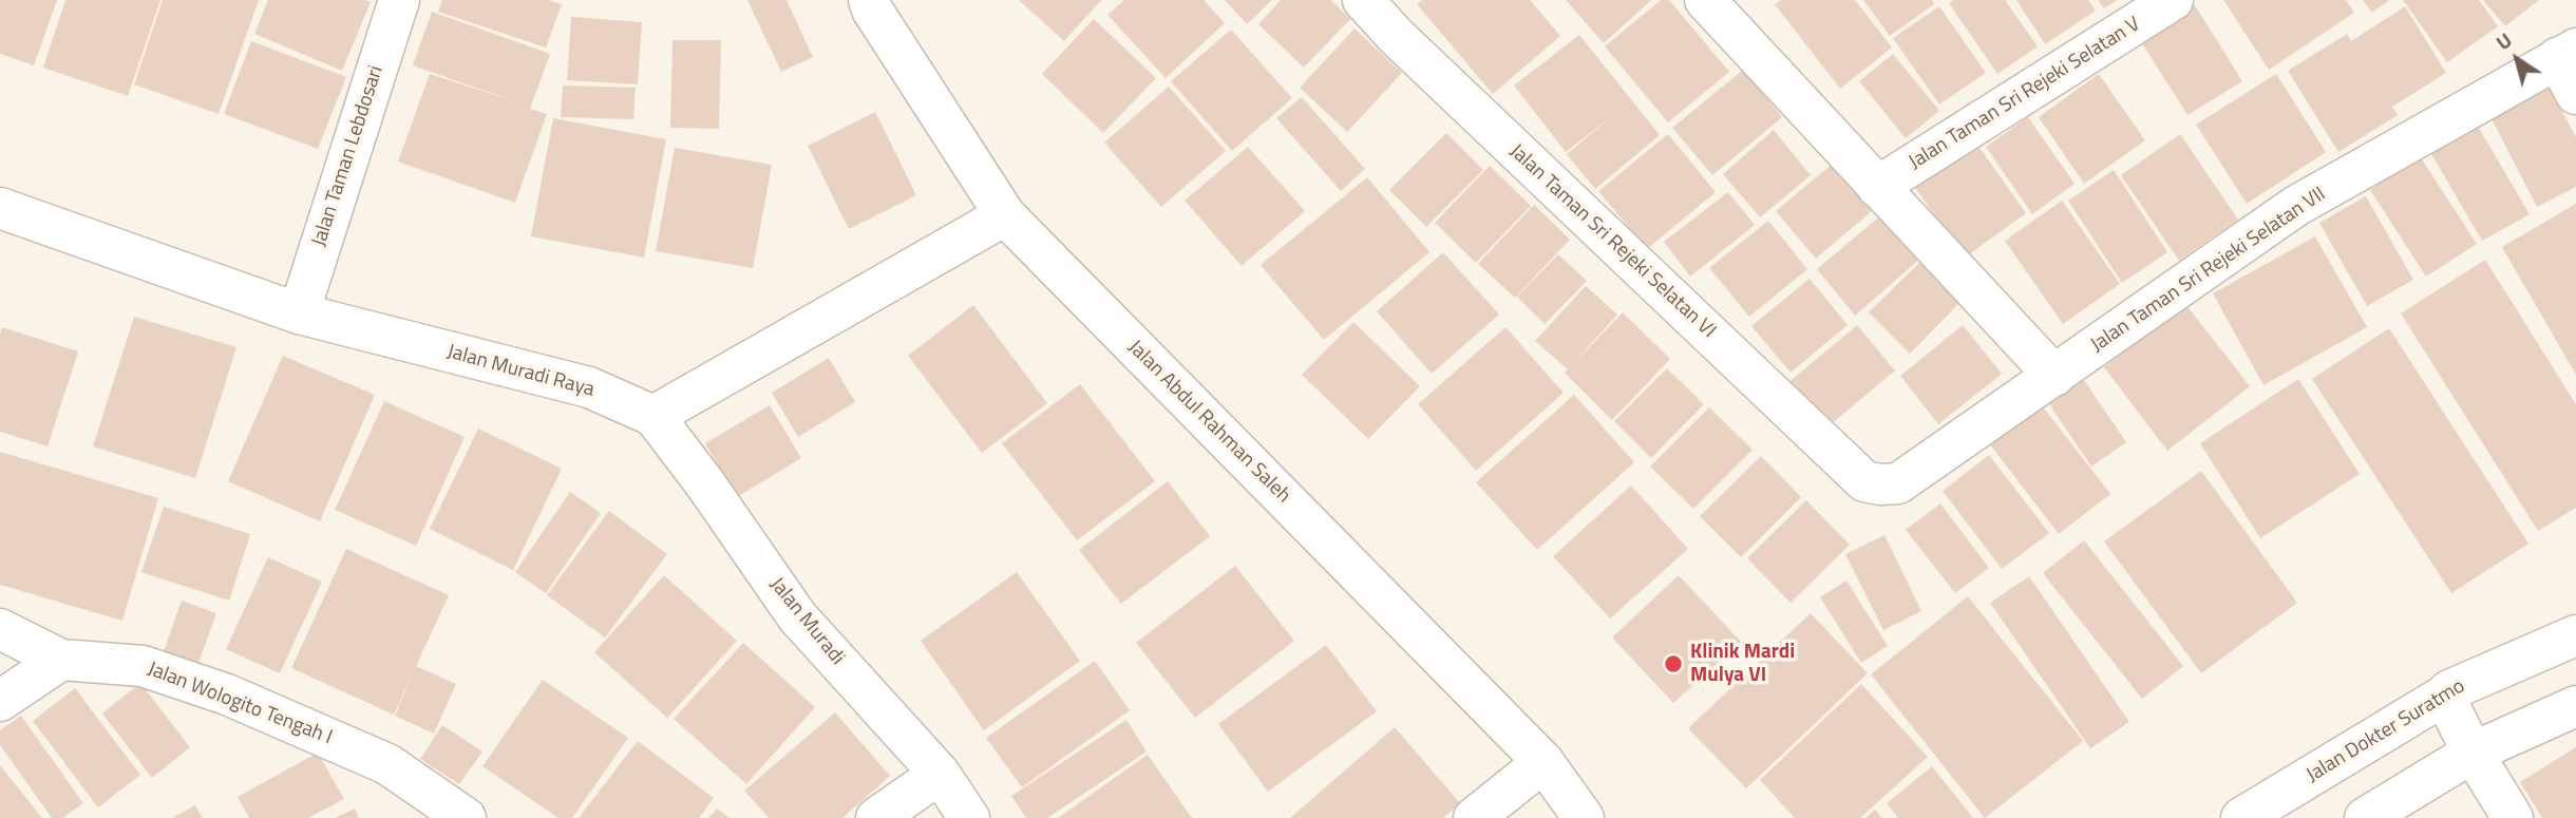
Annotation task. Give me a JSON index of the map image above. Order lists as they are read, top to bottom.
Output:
{
  "streets": {
    "street": [
      "Jalan Taman Sri Rejeki Selatan V",
      "Jalan Taman Lebdosari",
      "Jalan Taman Sri Rejeki Selatan VI",
      "Jalan Taman Sri Rejeki Selatan VII",
      "Jalan Muradi Raya",
      "Jalan Abdul Rahman Saleh",
      "Jalan Muradi",
      "Jalan Wologito Tengah I",
      "Jalan Dokter Suratmo"
    ]
  },
  "crossings": [
    ["Jalan Taman Lebdosari", "Jalan Muradi Raya"],
    ["Jalan Taman Sri Rejeki Selatan VI", "Jalan Taman Sri Rejeki Selatan VII"],
    ["Jalan Muradi Raya", "Jalan Muradi"]
  ],
  "places": ["Klinik Mardi Mulya VI"],
  "north": "top left"
}
